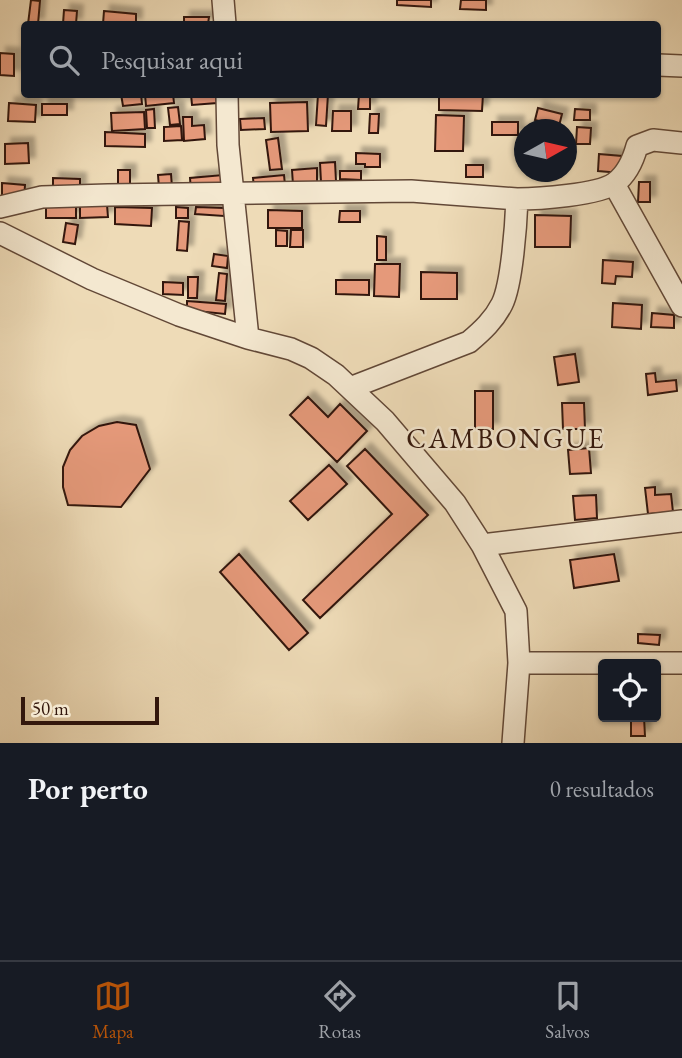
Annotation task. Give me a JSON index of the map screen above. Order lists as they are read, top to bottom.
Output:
{
  "districts": ["CAMBONGUE"],
  "scale_bar": "50 m",
  "north": "right",
  "page": {
    "search": "Pesquisar aqui",
    "scale": "50 m",
    "heading": ["Por perto", "0 resultados"],
    "nav": ["Mapa", "Rotas", "Salvos"]
  }
}
